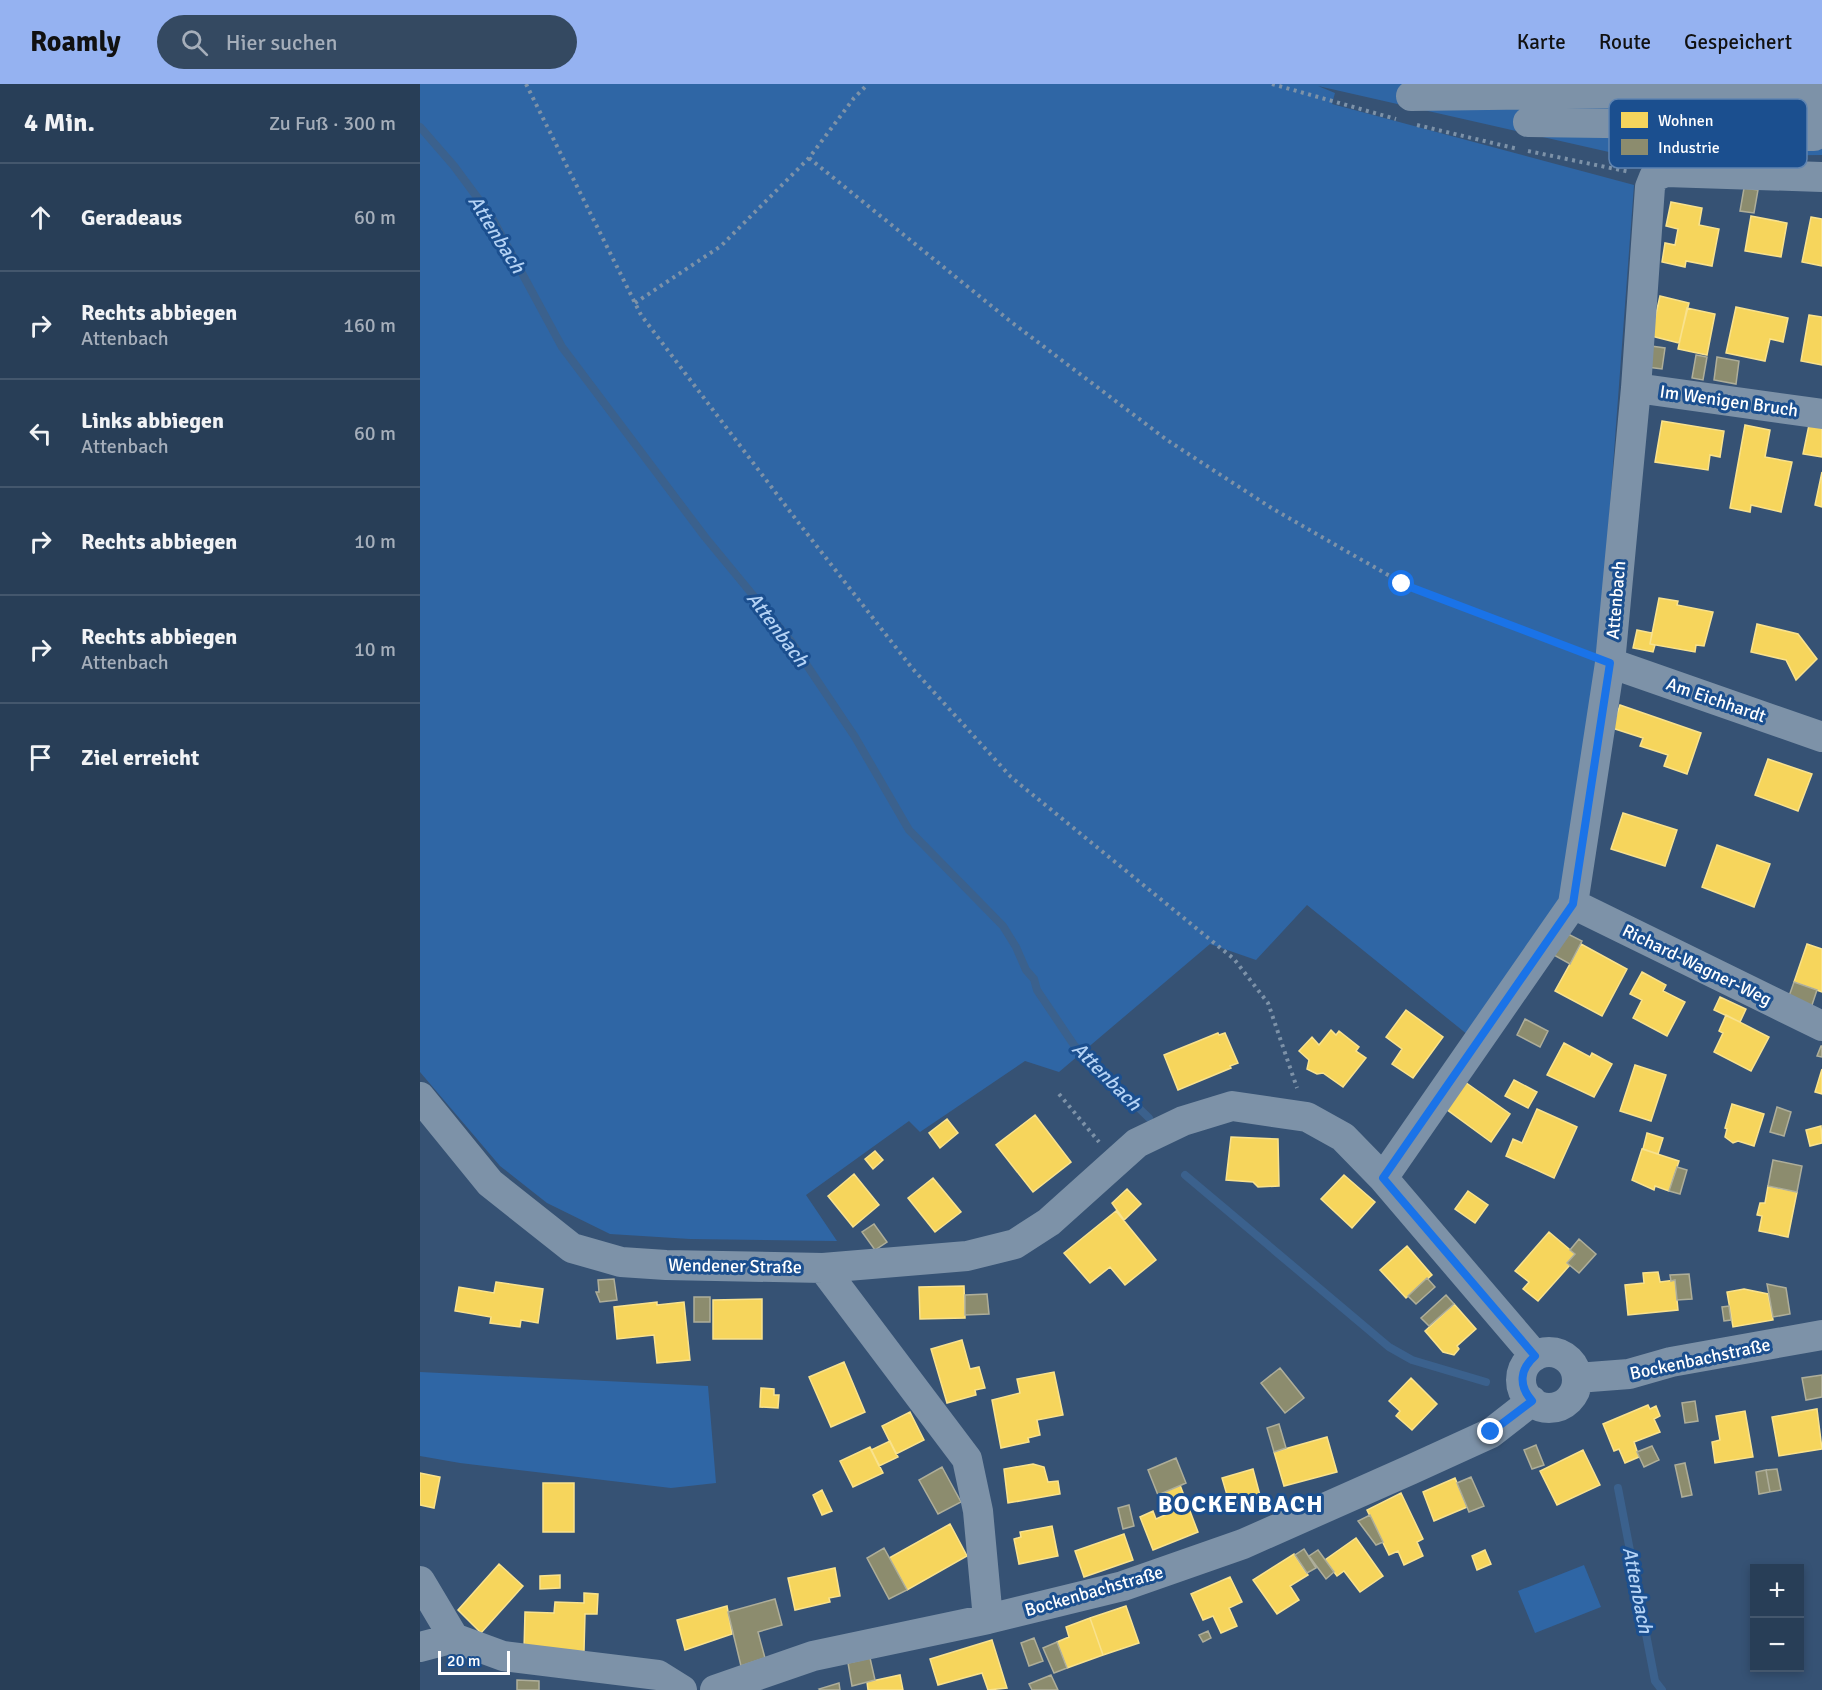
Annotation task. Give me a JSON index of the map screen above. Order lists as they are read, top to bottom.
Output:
{
  "streets": {
    "street": [
      "Im Wenigen Bruch",
      "Attenbach",
      "Am Eichhardt",
      "Richard-Wagner-Weg",
      "Wendener Straße",
      "Bockenbachstraße"
    ]
  },
  "crossings": [
    ["Im Wenigen Bruch", "Attenbach"],
    ["Attenbach", "Am Eichhardt"],
    ["Attenbach", "Richard-Wagner-Weg"],
    ["Wendener Straße", "Bockenbachstraße"]
  ],
  "districts": ["BOCKENBACH"],
  "water": ["Attenbach"],
  "legend": ["Wohnen", "Industrie"],
  "scale_bar": "20 m",
  "page": {
    "header": "Roamly",
    "search": "Hier suchen",
    "nav": ["Karte", "Route", "Gespeichert"],
    "heading": ["4 Min.", "Zu Fuß · 300 m"],
    "list": [
      ["Geradeaus", "60 m"],
      ["Rechts abbiegen", "Attenbach", "160 m"],
      ["Links abbiegen", "Attenbach", "60 m"],
      ["Rechts abbiegen", "10 m"],
      ["Rechts abbiegen", "Attenbach", "10 m"],
      "Ziel erreicht"
    ],
    "map_buttons": ["+", "−"],
    "scale": "20 m"
  }
}
